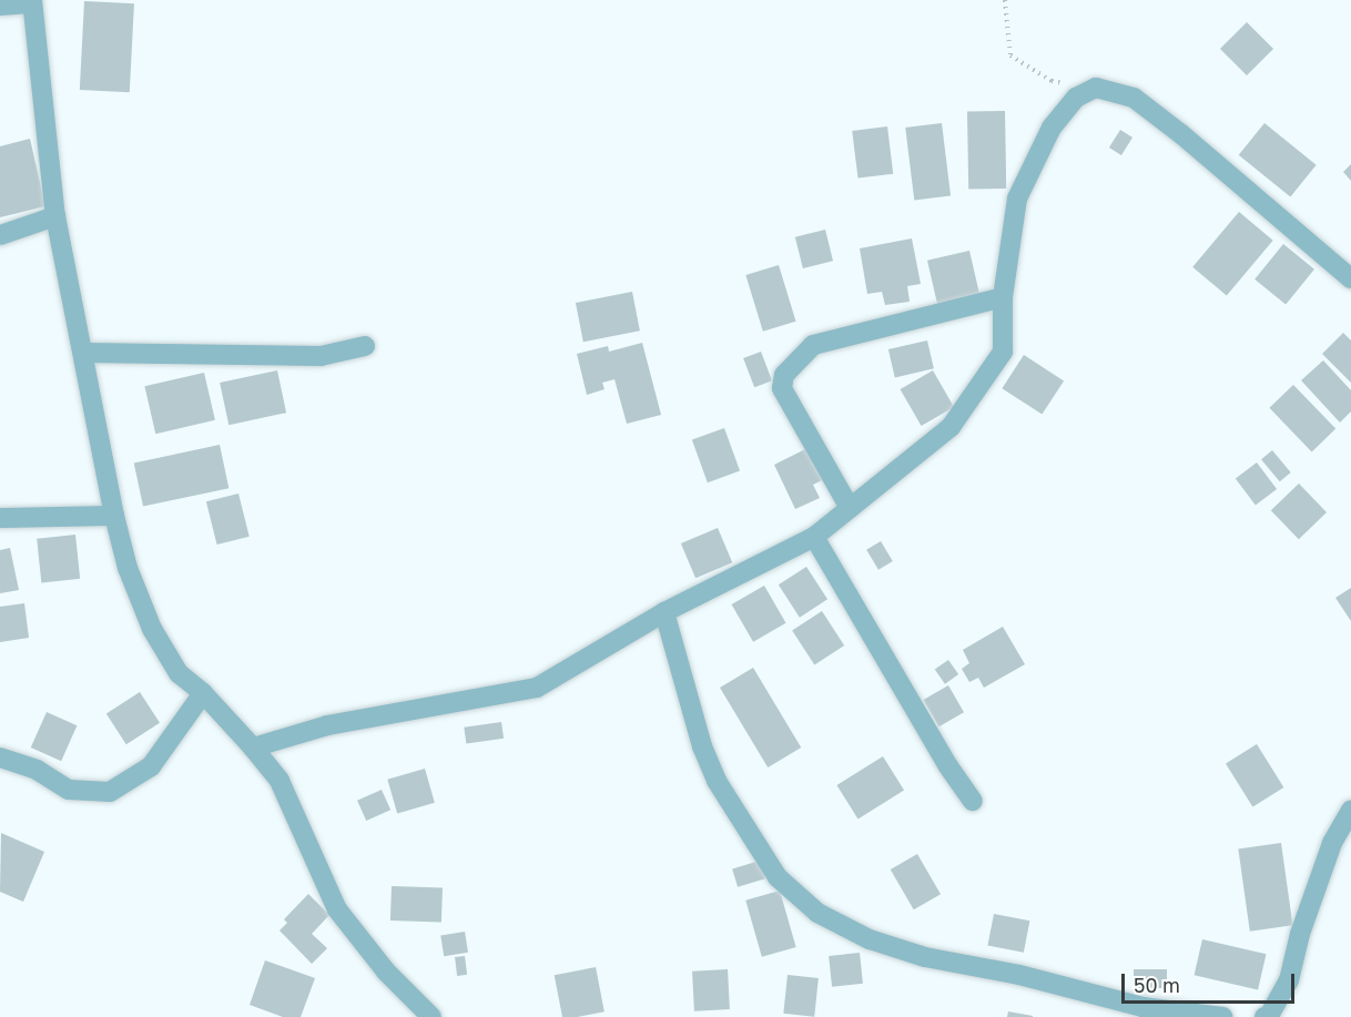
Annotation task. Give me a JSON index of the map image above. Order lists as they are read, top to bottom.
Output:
{
  "scale_bar": "50 m"
}
